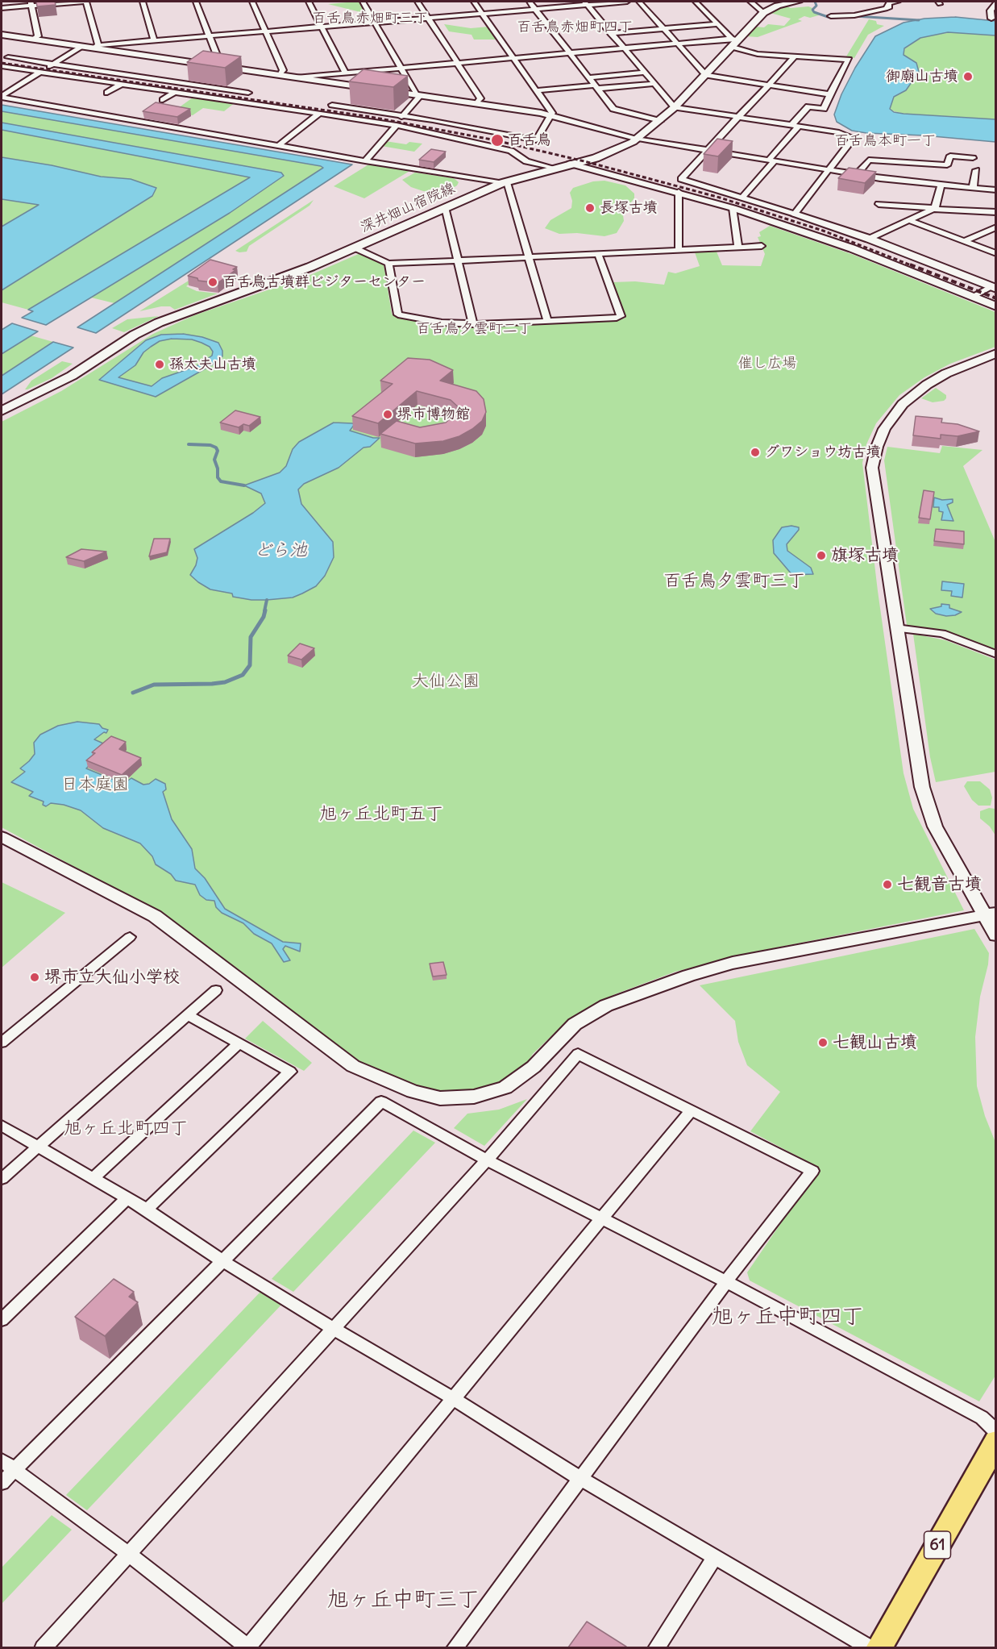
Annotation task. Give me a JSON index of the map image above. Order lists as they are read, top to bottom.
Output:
{
  "streets": {
    "main road": ["深井畑山宿院線", "61"]
  },
  "districts": [
    "百舌鳥赤畑町三丁",
    "百舌鳥赤畑町四丁",
    "百舌鳥本町一丁",
    "百舌鳥夕雲町二丁",
    "百舌鳥夕雲町三丁",
    "旭ヶ丘北町五丁",
    "旭ヶ丘北町四丁",
    "旭ヶ丘中町四丁",
    "旭ヶ丘中町三丁"
  ],
  "water": ["どら池"],
  "parks": ["催し広場", "大仙公園", "日本庭園"],
  "places": [
    "御廟山古墳",
    "百舌鳥",
    "長塚古墳",
    "百舌鳥古墳群ビジターセンター",
    "孫太夫山古墳",
    "堺市博物館",
    "グワショウ坊古墳",
    "旗塚古墳",
    "七観音古墳",
    "堺市立大仙小学校",
    "七観山古墳"
  ]
}
